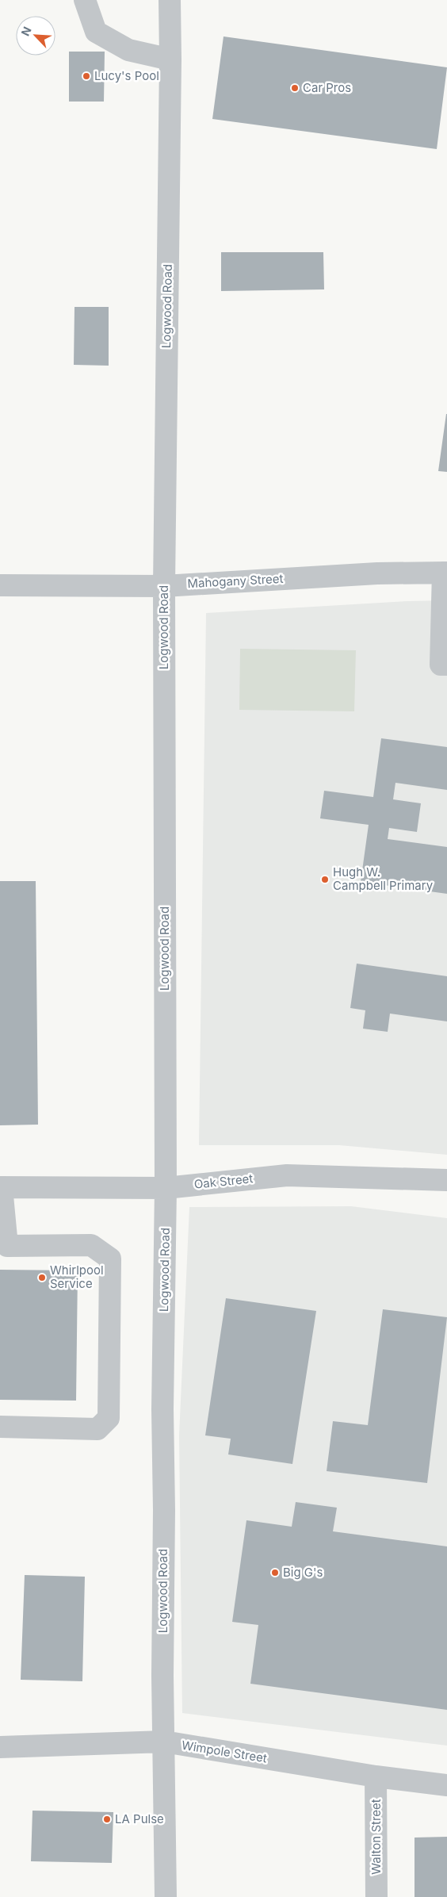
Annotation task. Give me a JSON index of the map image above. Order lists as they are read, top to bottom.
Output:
{
  "streets": {
    "street": [
      "Logwood Road",
      "Mahogany Street",
      "Oak Street",
      "Wimpole Street",
      "Walton Street"
    ]
  },
  "crossings": [
    ["Logwood Road", "Mahogany Street"],
    ["Logwood Road", "Oak Street"],
    ["Logwood Road", "Wimpole Street"],
    ["Wimpole Street", "Walton Street"]
  ],
  "places": [
    "Lucy's Pool",
    "Car Pros",
    "Hugh W. Campbell Primary",
    "Whirlpool Service",
    "Big G's",
    "LA Pulse"
  ],
  "north": "top left"
}
